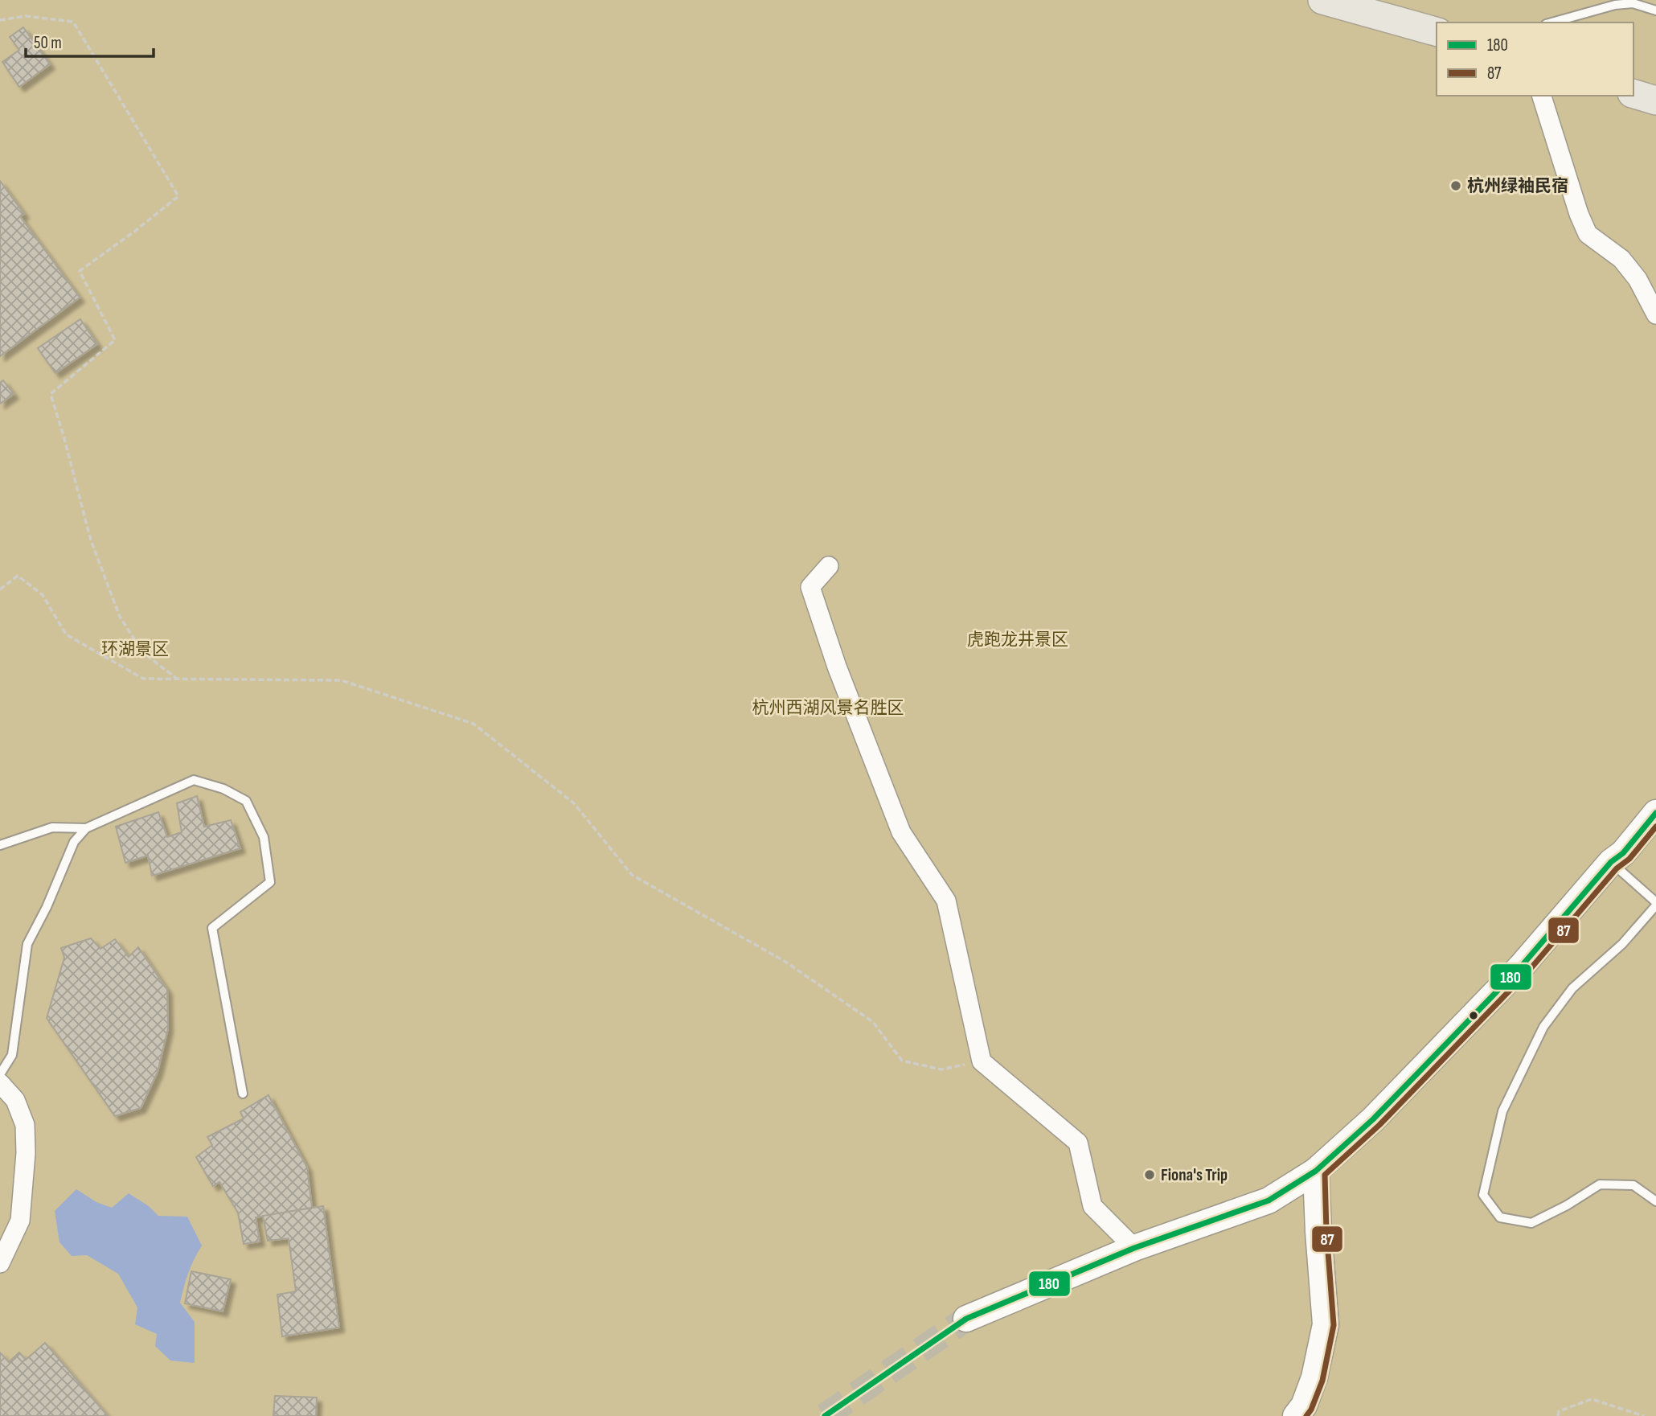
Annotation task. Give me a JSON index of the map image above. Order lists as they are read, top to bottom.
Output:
{
  "parks": ["虎跑龙井景区", "环湖景区", "杭州西湖风景名胜区"],
  "places": ["杭州绿袖民宿", "Fiona's Trip"],
  "lines": ["transit line 180", "transit line 87"],
  "legend": ["180", "87"],
  "scale_bar": "50 m"
}
